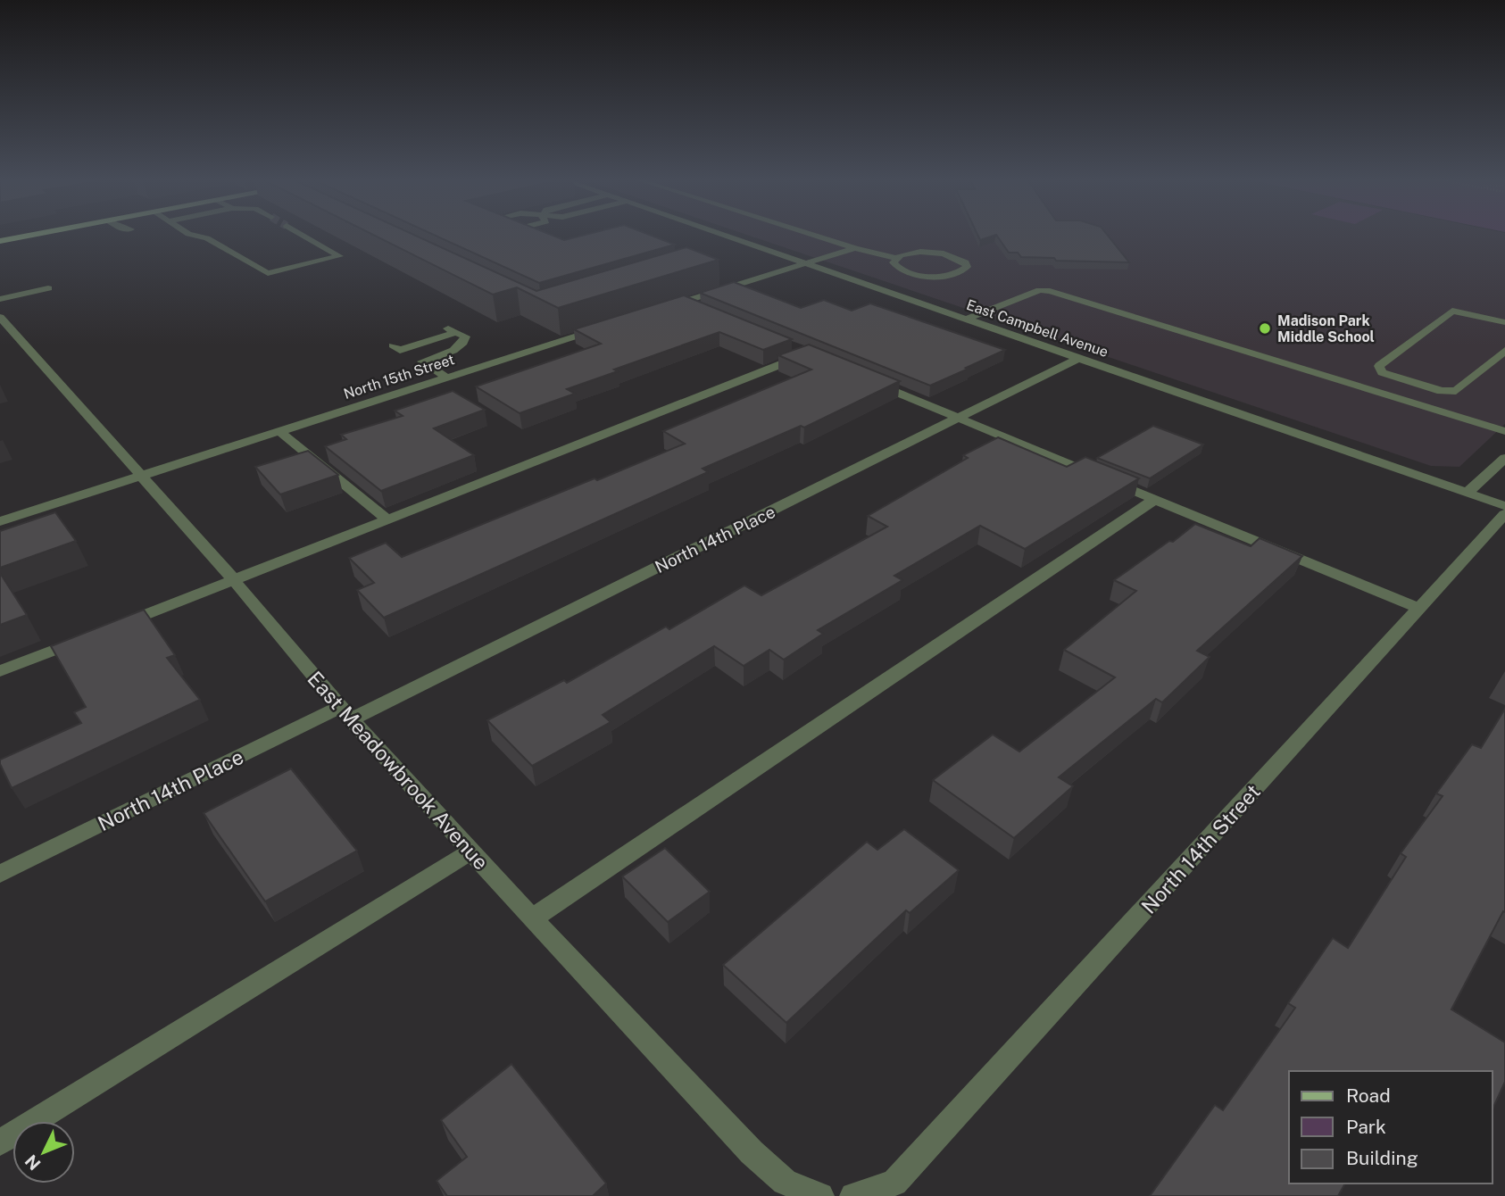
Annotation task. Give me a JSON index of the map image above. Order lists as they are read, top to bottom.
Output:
{
  "streets": {
    "street": [
      "East Campbell Avenue",
      "North 15th Street",
      "North 14th Place",
      "East Meadowbrook Avenue",
      "North 14th Street"
    ]
  },
  "crossings": [
    ["East Campbell Avenue", "North 14th Place"],
    ["North 15th Street", "East Meadowbrook Avenue"],
    ["North 14th Place", "East Meadowbrook Avenue"]
  ],
  "places": ["Madison Park Middle School"],
  "legend": ["Road", "Park", "Building"],
  "north": "bottom left"
}
